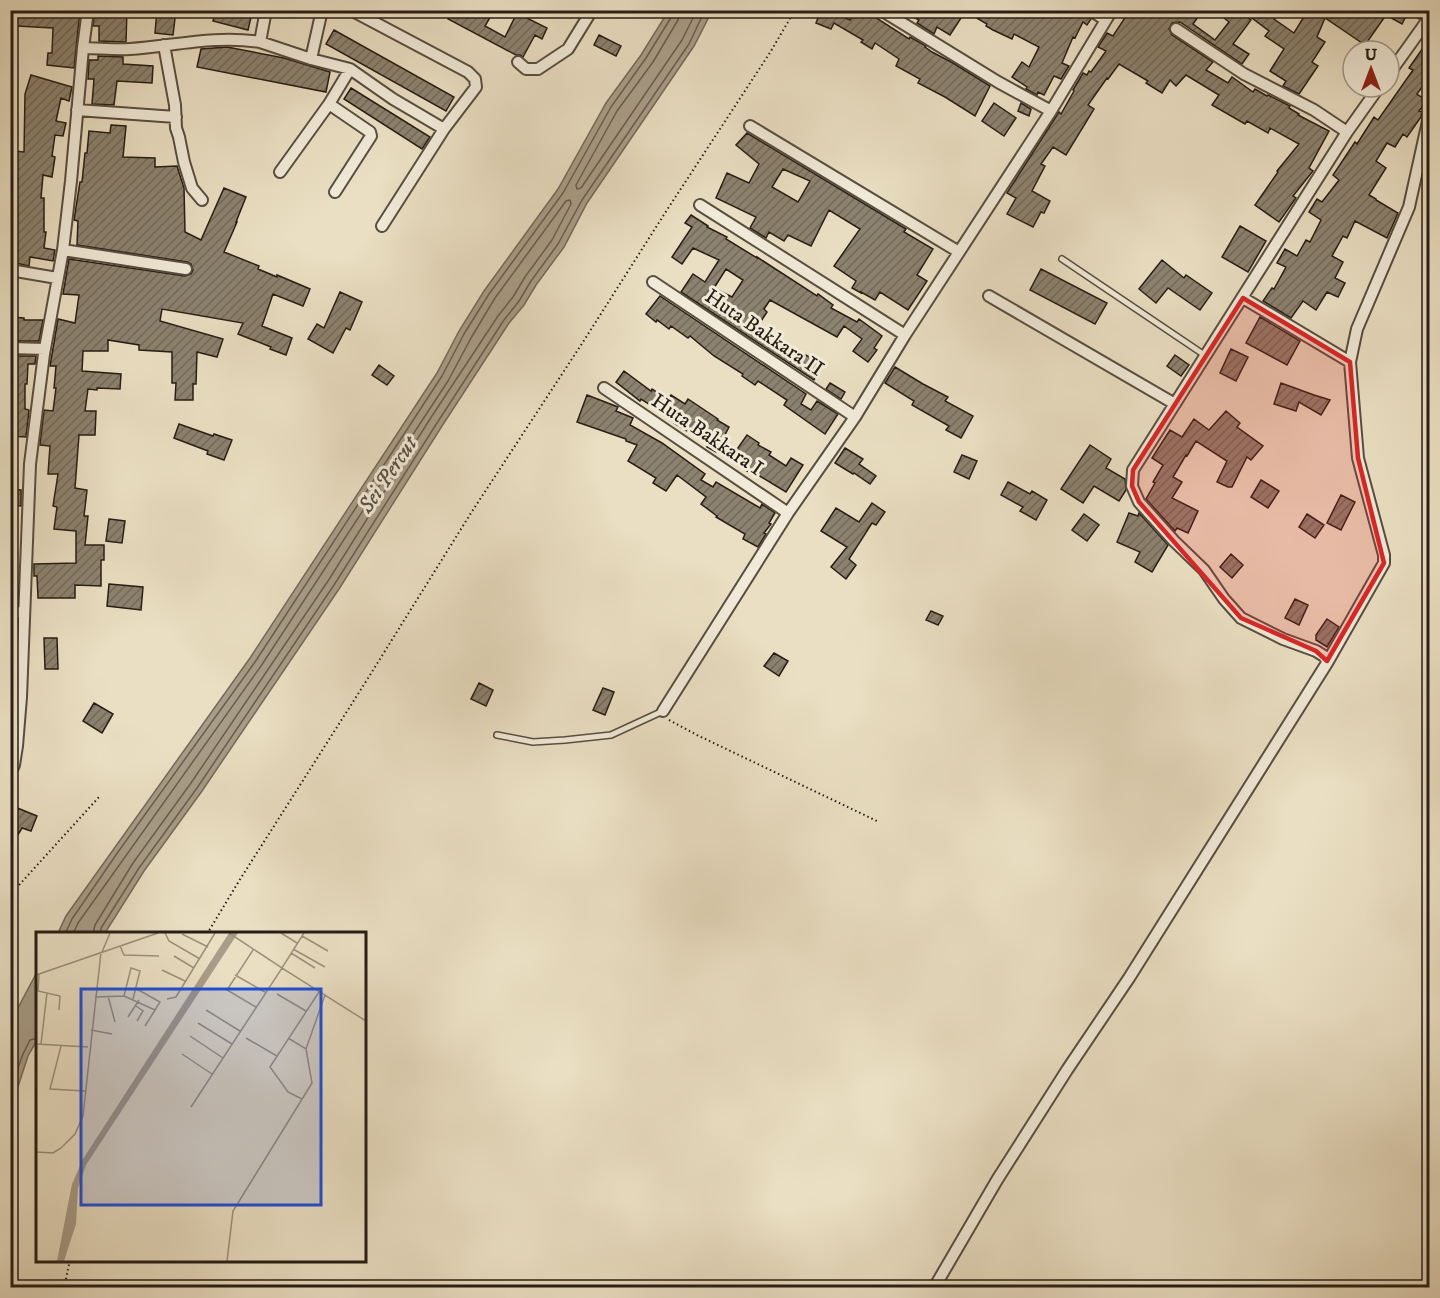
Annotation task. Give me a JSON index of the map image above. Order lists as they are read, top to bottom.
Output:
{
  "streets": {
    "street": ["Huta Bakkara II", "Huta Bakkara I"]
  },
  "water": ["Sei Percut"],
  "north": "top"
}
